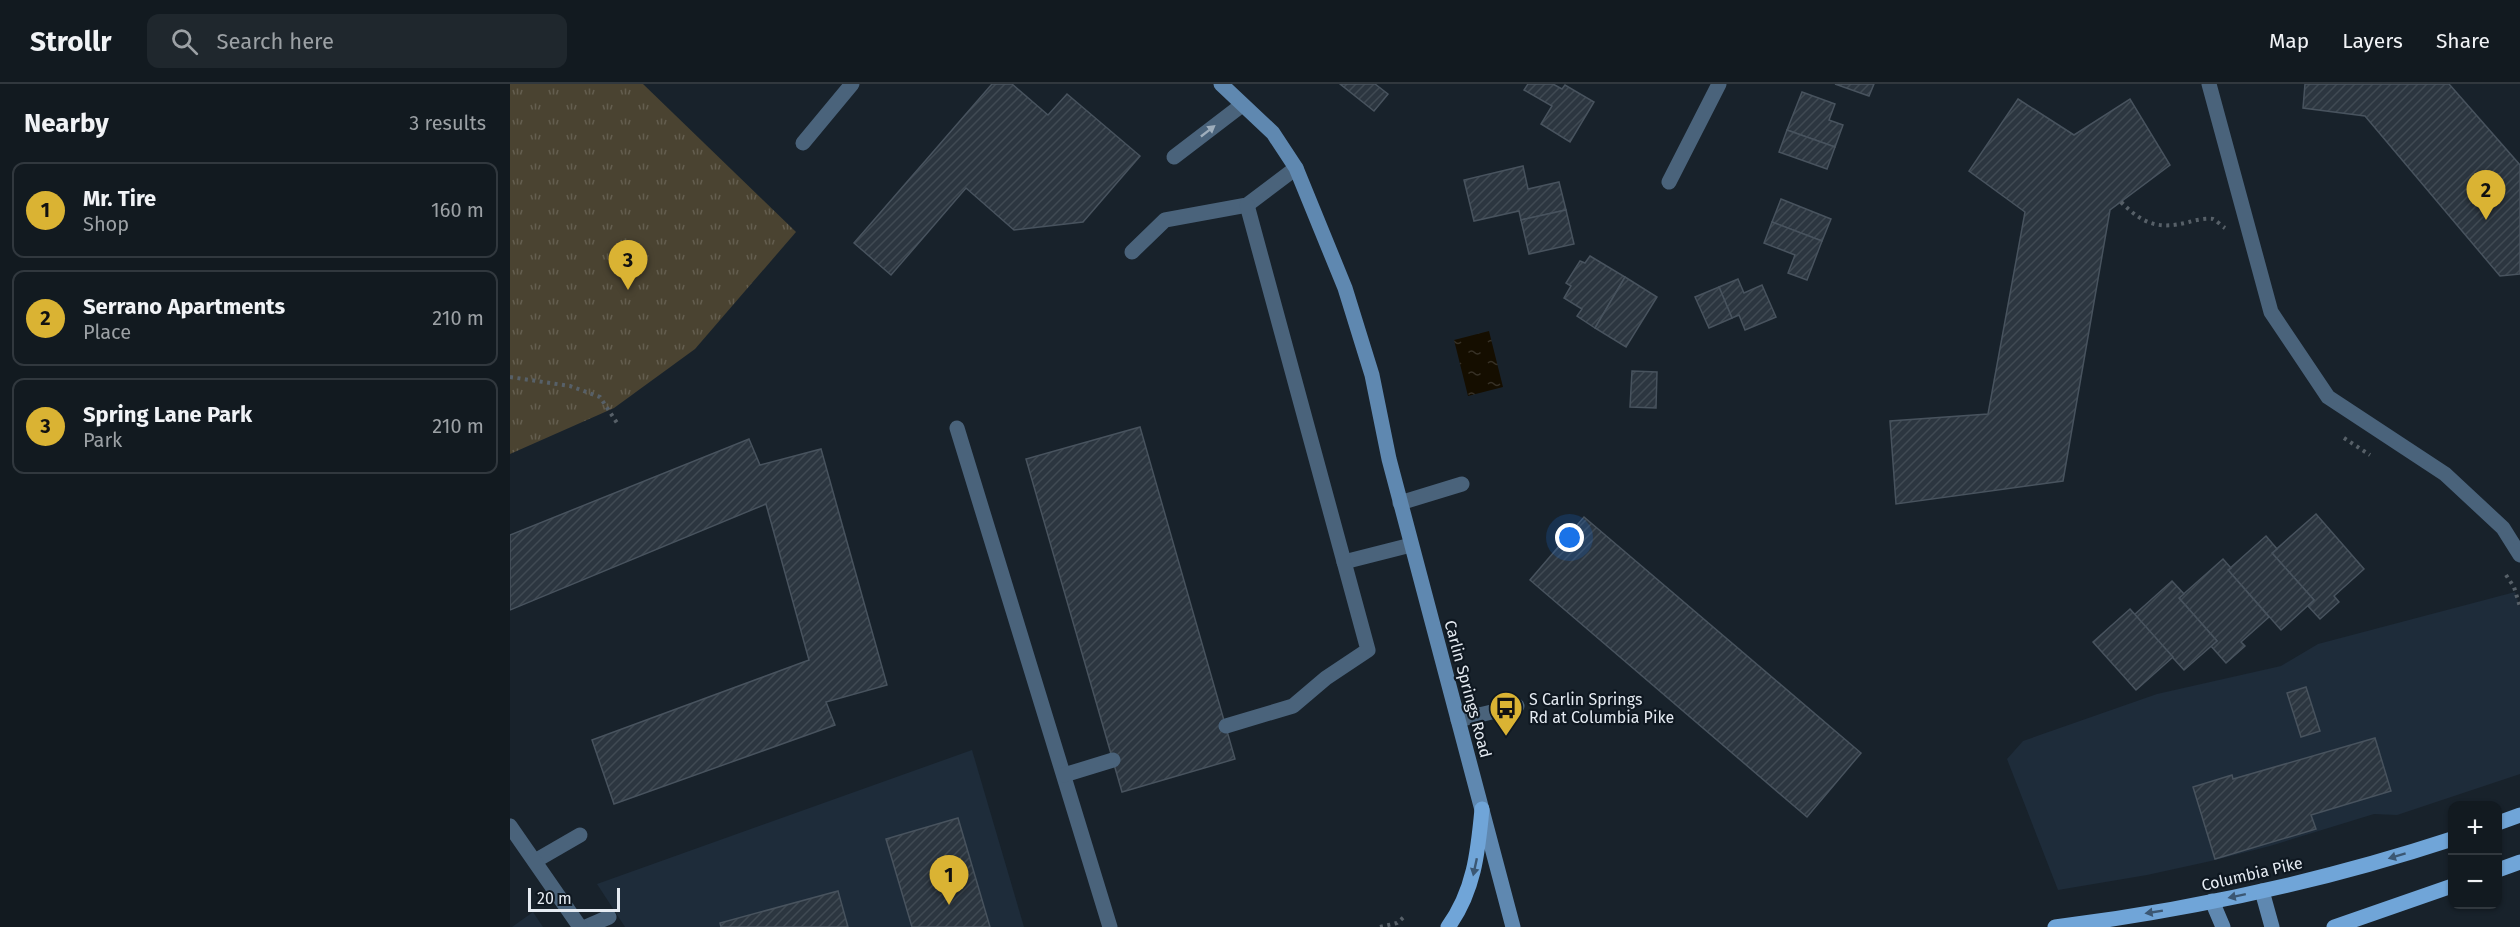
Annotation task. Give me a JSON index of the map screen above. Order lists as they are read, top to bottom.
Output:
{
  "streets": {
    "main road": ["Carlin Springs Road", "Columbia Pike"]
  },
  "one_way": ["Columbia Pike"],
  "places": {
    "bus stop": ["S Carlin Springs Rd at Columbia Pike"]
  },
  "scale_bar": "20 m",
  "page": {
    "header": "Strollr",
    "search": "Search here",
    "nav": ["Map", "Layers", "Share"],
    "heading": ["Nearby", "3 results"],
    "list": [
      {
        "mark": "1",
        "name": "Mr. Tire",
        "note": "Shop",
        "value": "160 m"
      },
      {
        "mark": "2",
        "name": "Serrano Apartments",
        "note": "Place",
        "value": "210 m"
      },
      {
        "mark": "3",
        "name": "Spring Lane Park",
        "note": "Park",
        "value": "210 m"
      }
    ],
    "pins": ["2", "3", "1"],
    "map_buttons": ["+", "−"],
    "scale": "20 m"
  }
}
